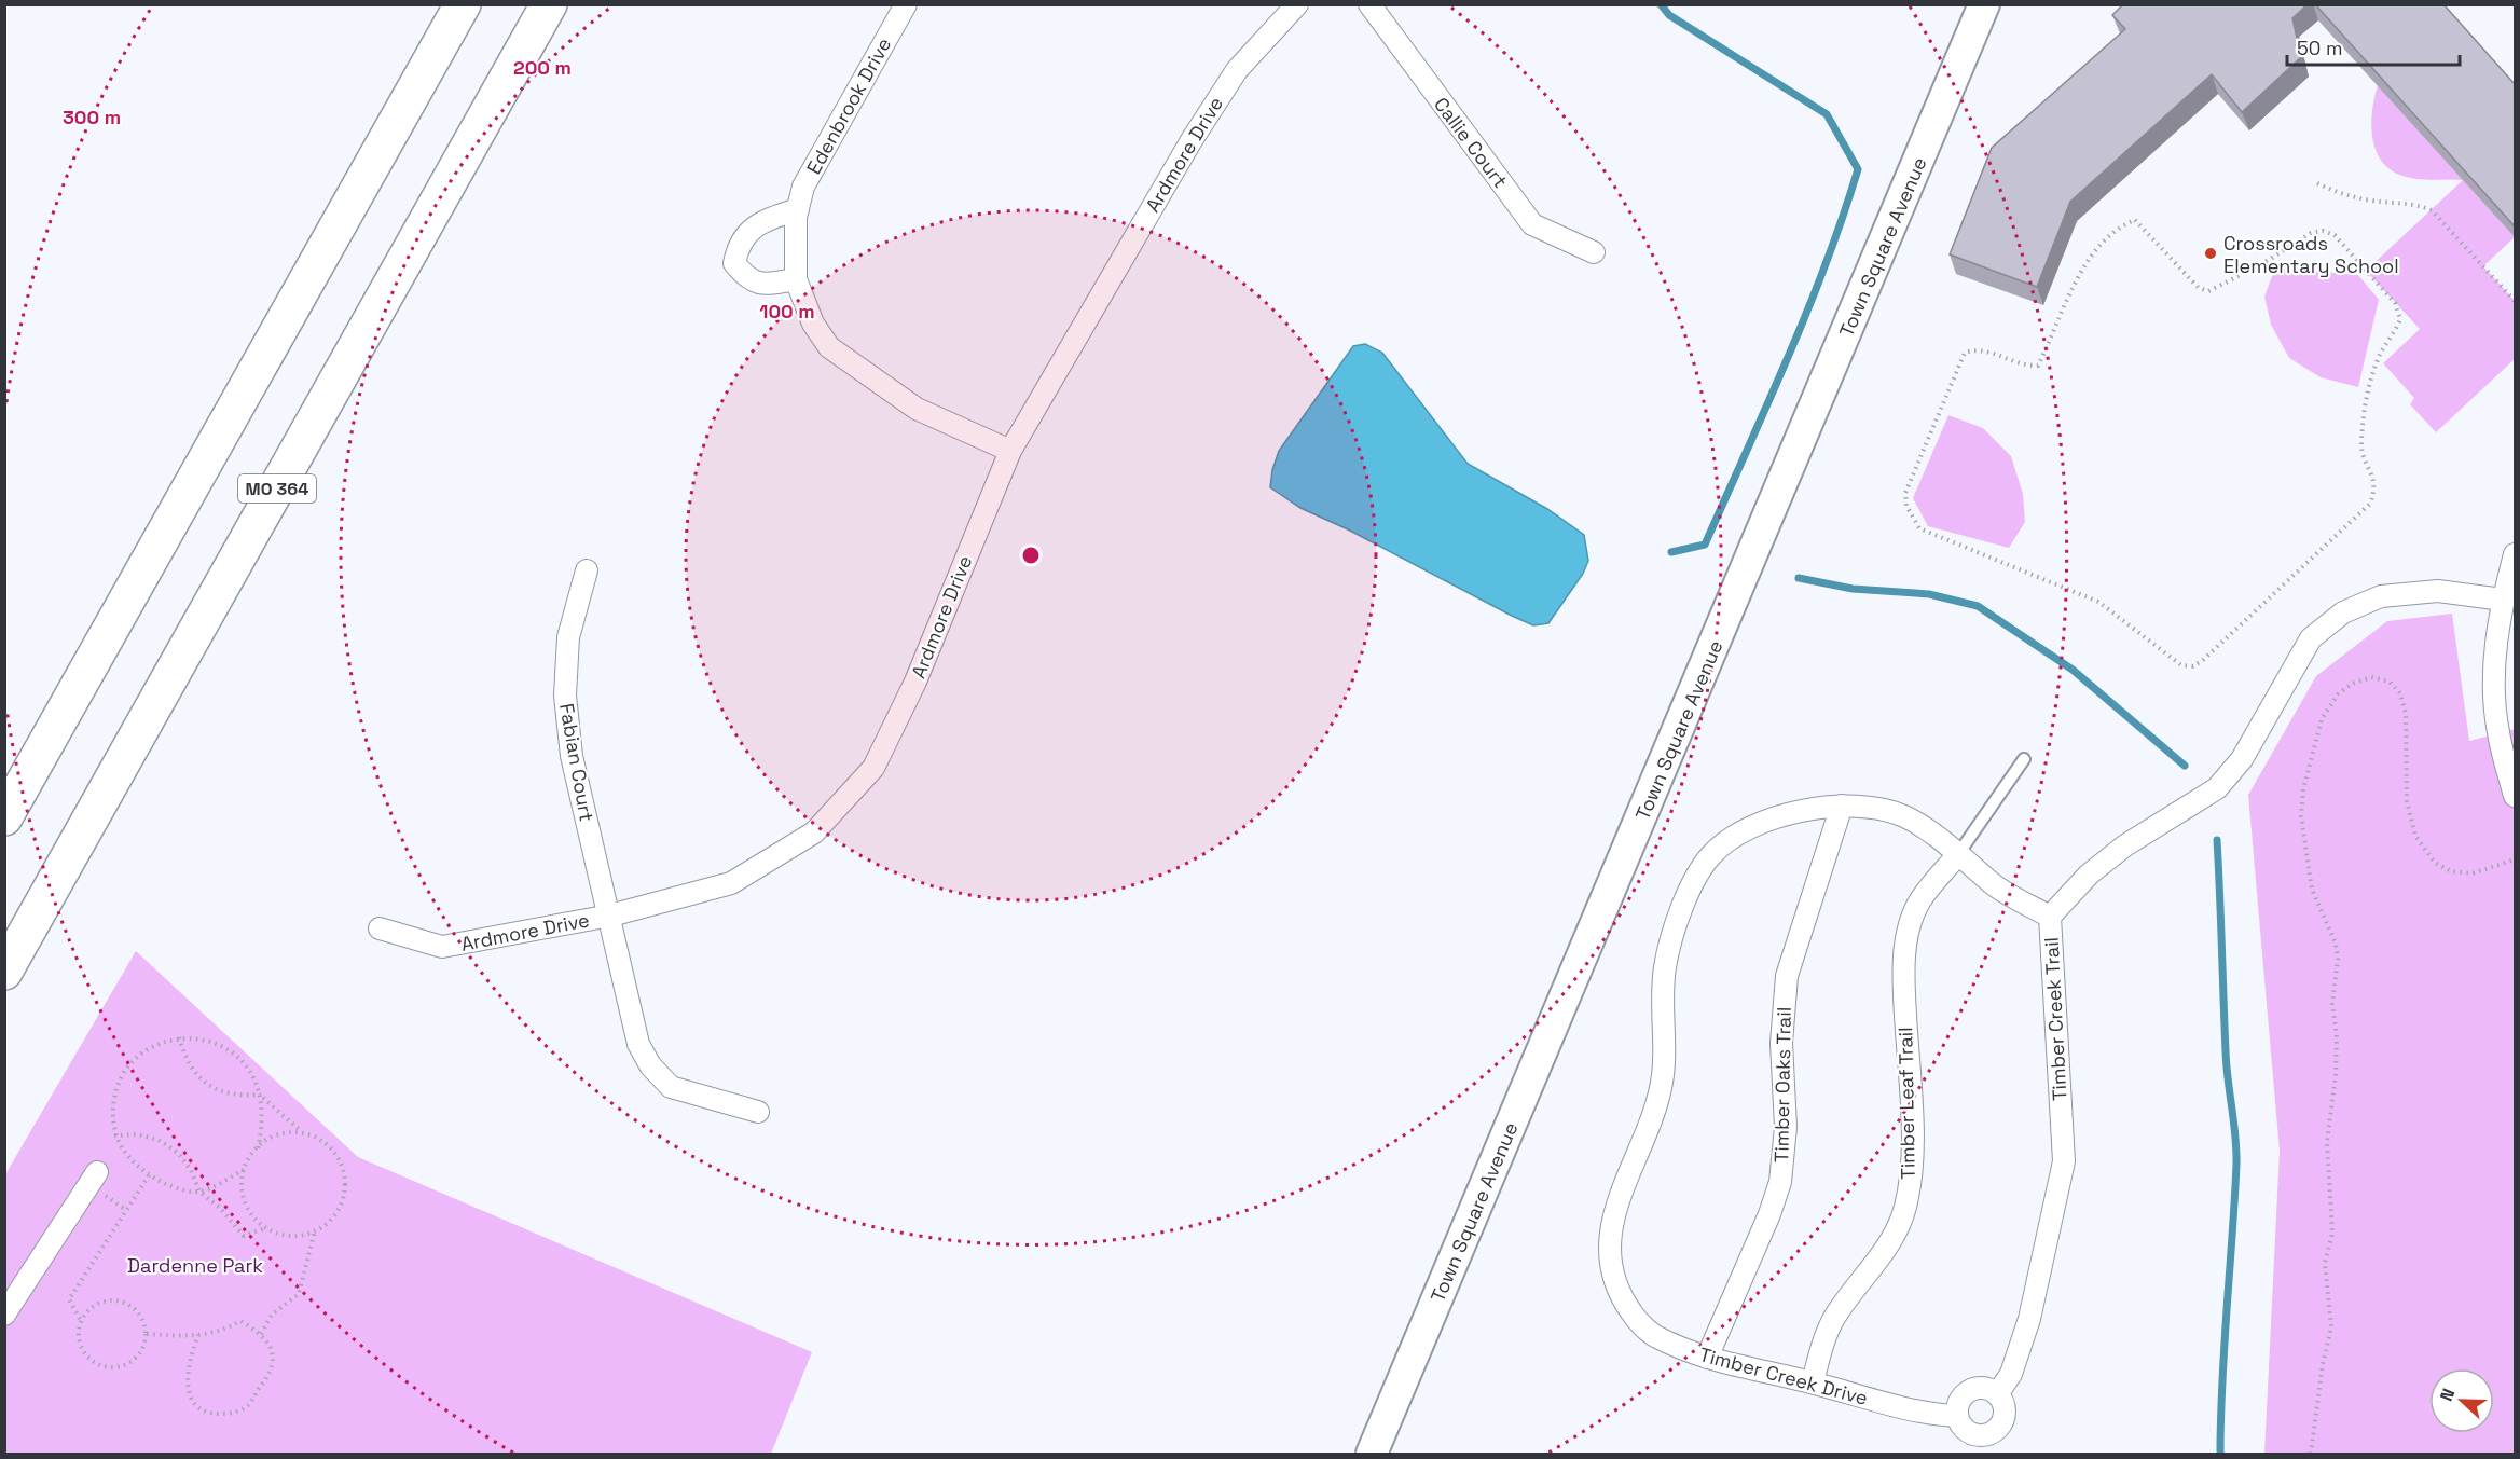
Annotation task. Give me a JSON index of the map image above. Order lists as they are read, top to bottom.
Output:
{
  "streets": {
    "highway": ["MO 364"],
    "main road": ["Town Square Avenue"],
    "street": [
      "Edenbrook Drive",
      "Callie Court",
      "Ardmore Drive",
      "Fabian Court",
      "Timber Creek Trail",
      "Timber Oaks Trail",
      "Timber Leaf Trail",
      "Timber Creek Drive"
    ]
  },
  "crossings": [
    ["Edenbrook Drive", "Ardmore Drive"],
    ["Ardmore Drive", "Fabian Court"],
    ["Timber Creek Trail", "Timber Creek Drive"],
    ["Timber Oaks Trail", "Timber Creek Drive"],
    ["Timber Leaf Trail", "Timber Creek Drive"]
  ],
  "parks": ["Dardenne Park"],
  "places": ["Crossroads Elementary School"],
  "scale_bar": "50 m",
  "north": "left",
  "rings": ["200 m", "300 m", "100 m"]
}
